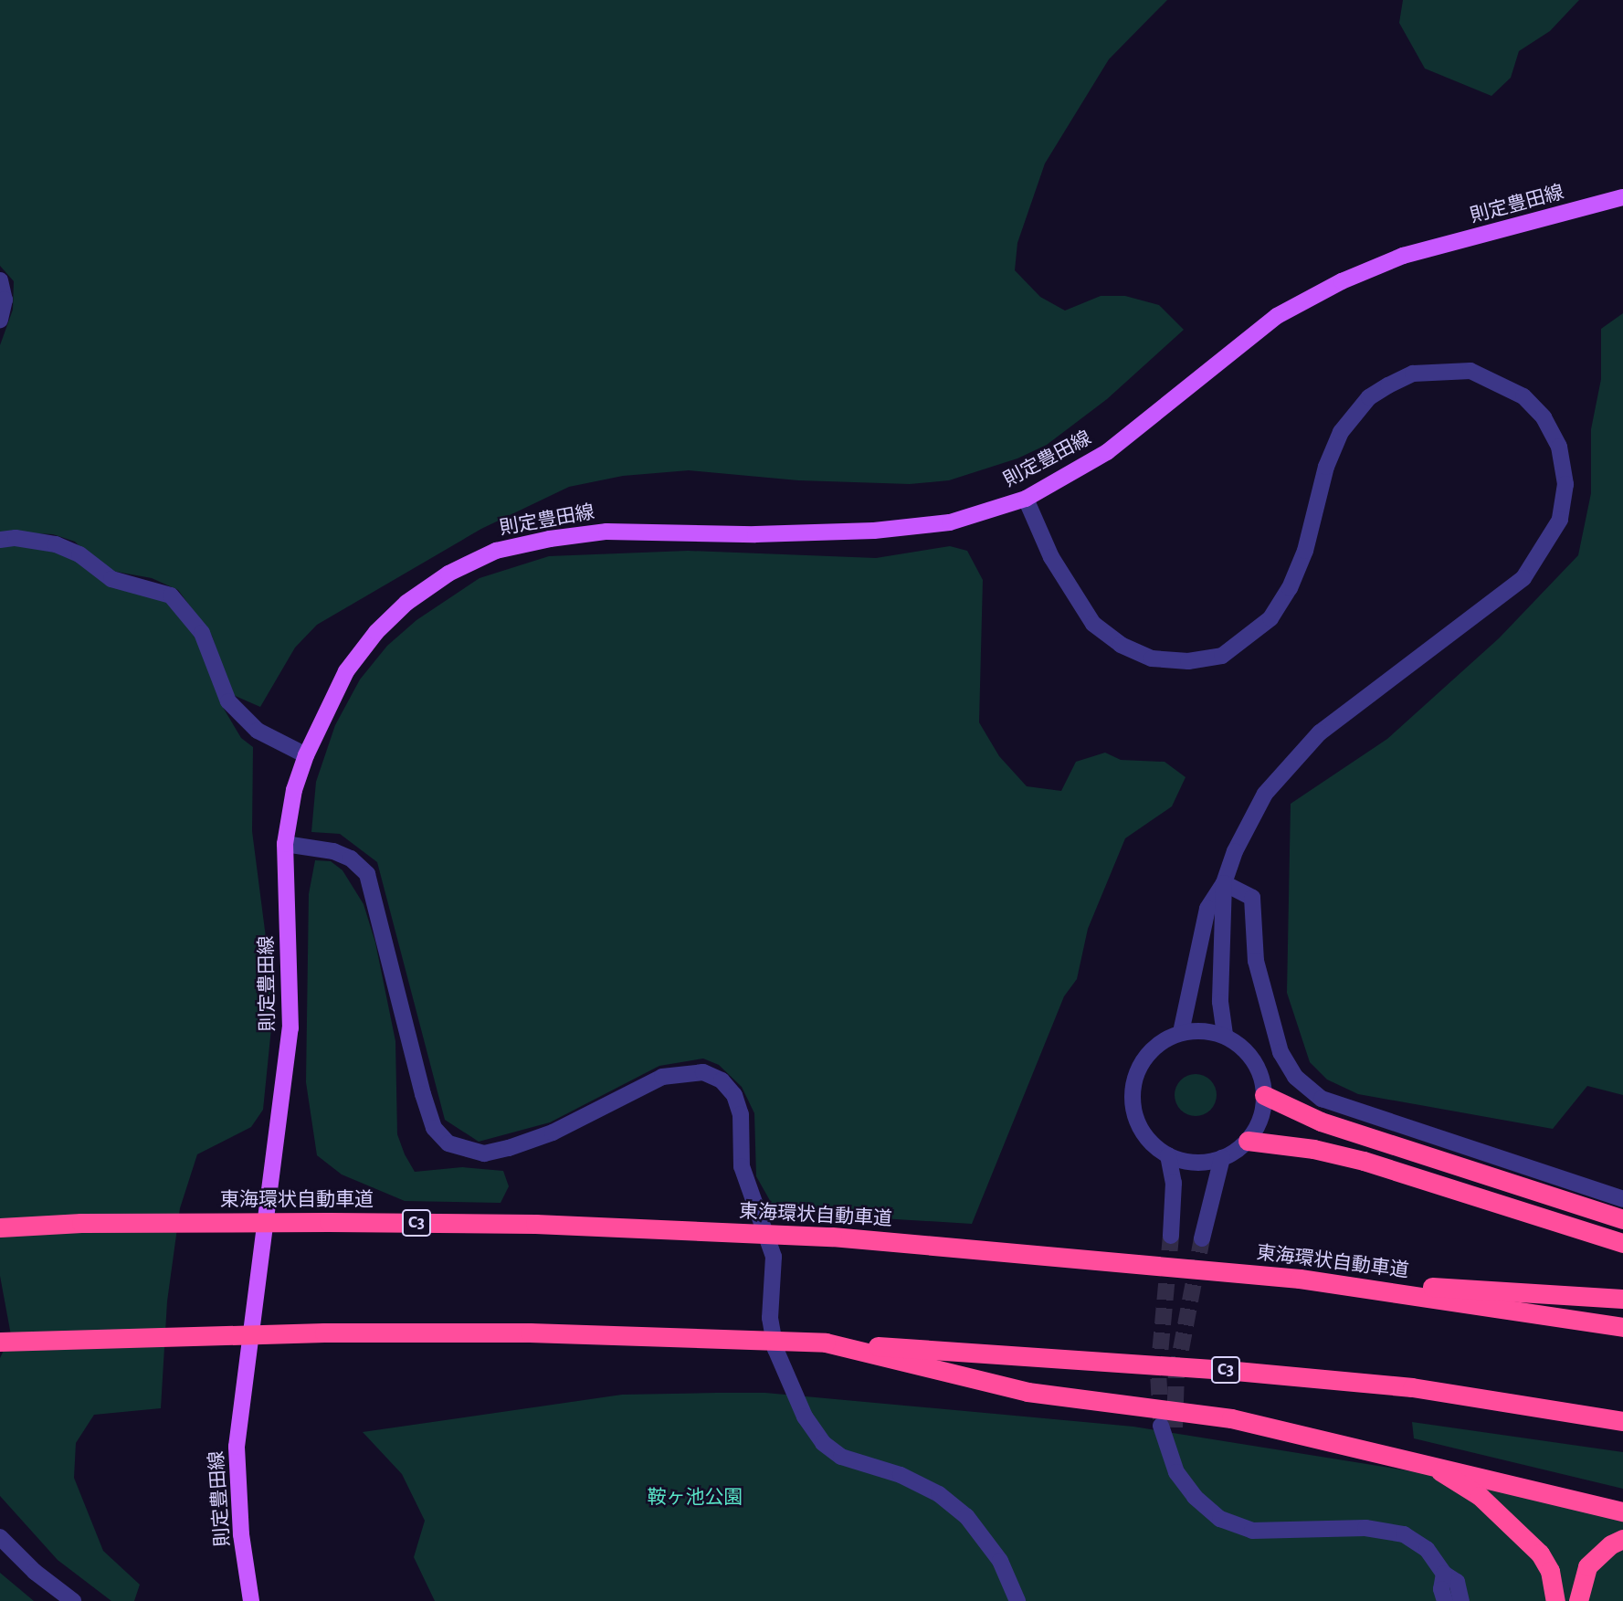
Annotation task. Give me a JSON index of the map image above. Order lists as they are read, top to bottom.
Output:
{
  "streets": {
    "highway": ["東海環状自動車道", "C3"],
    "main road": ["則定豊田線"]
  },
  "parks": ["鞍ヶ池公園"]
}
